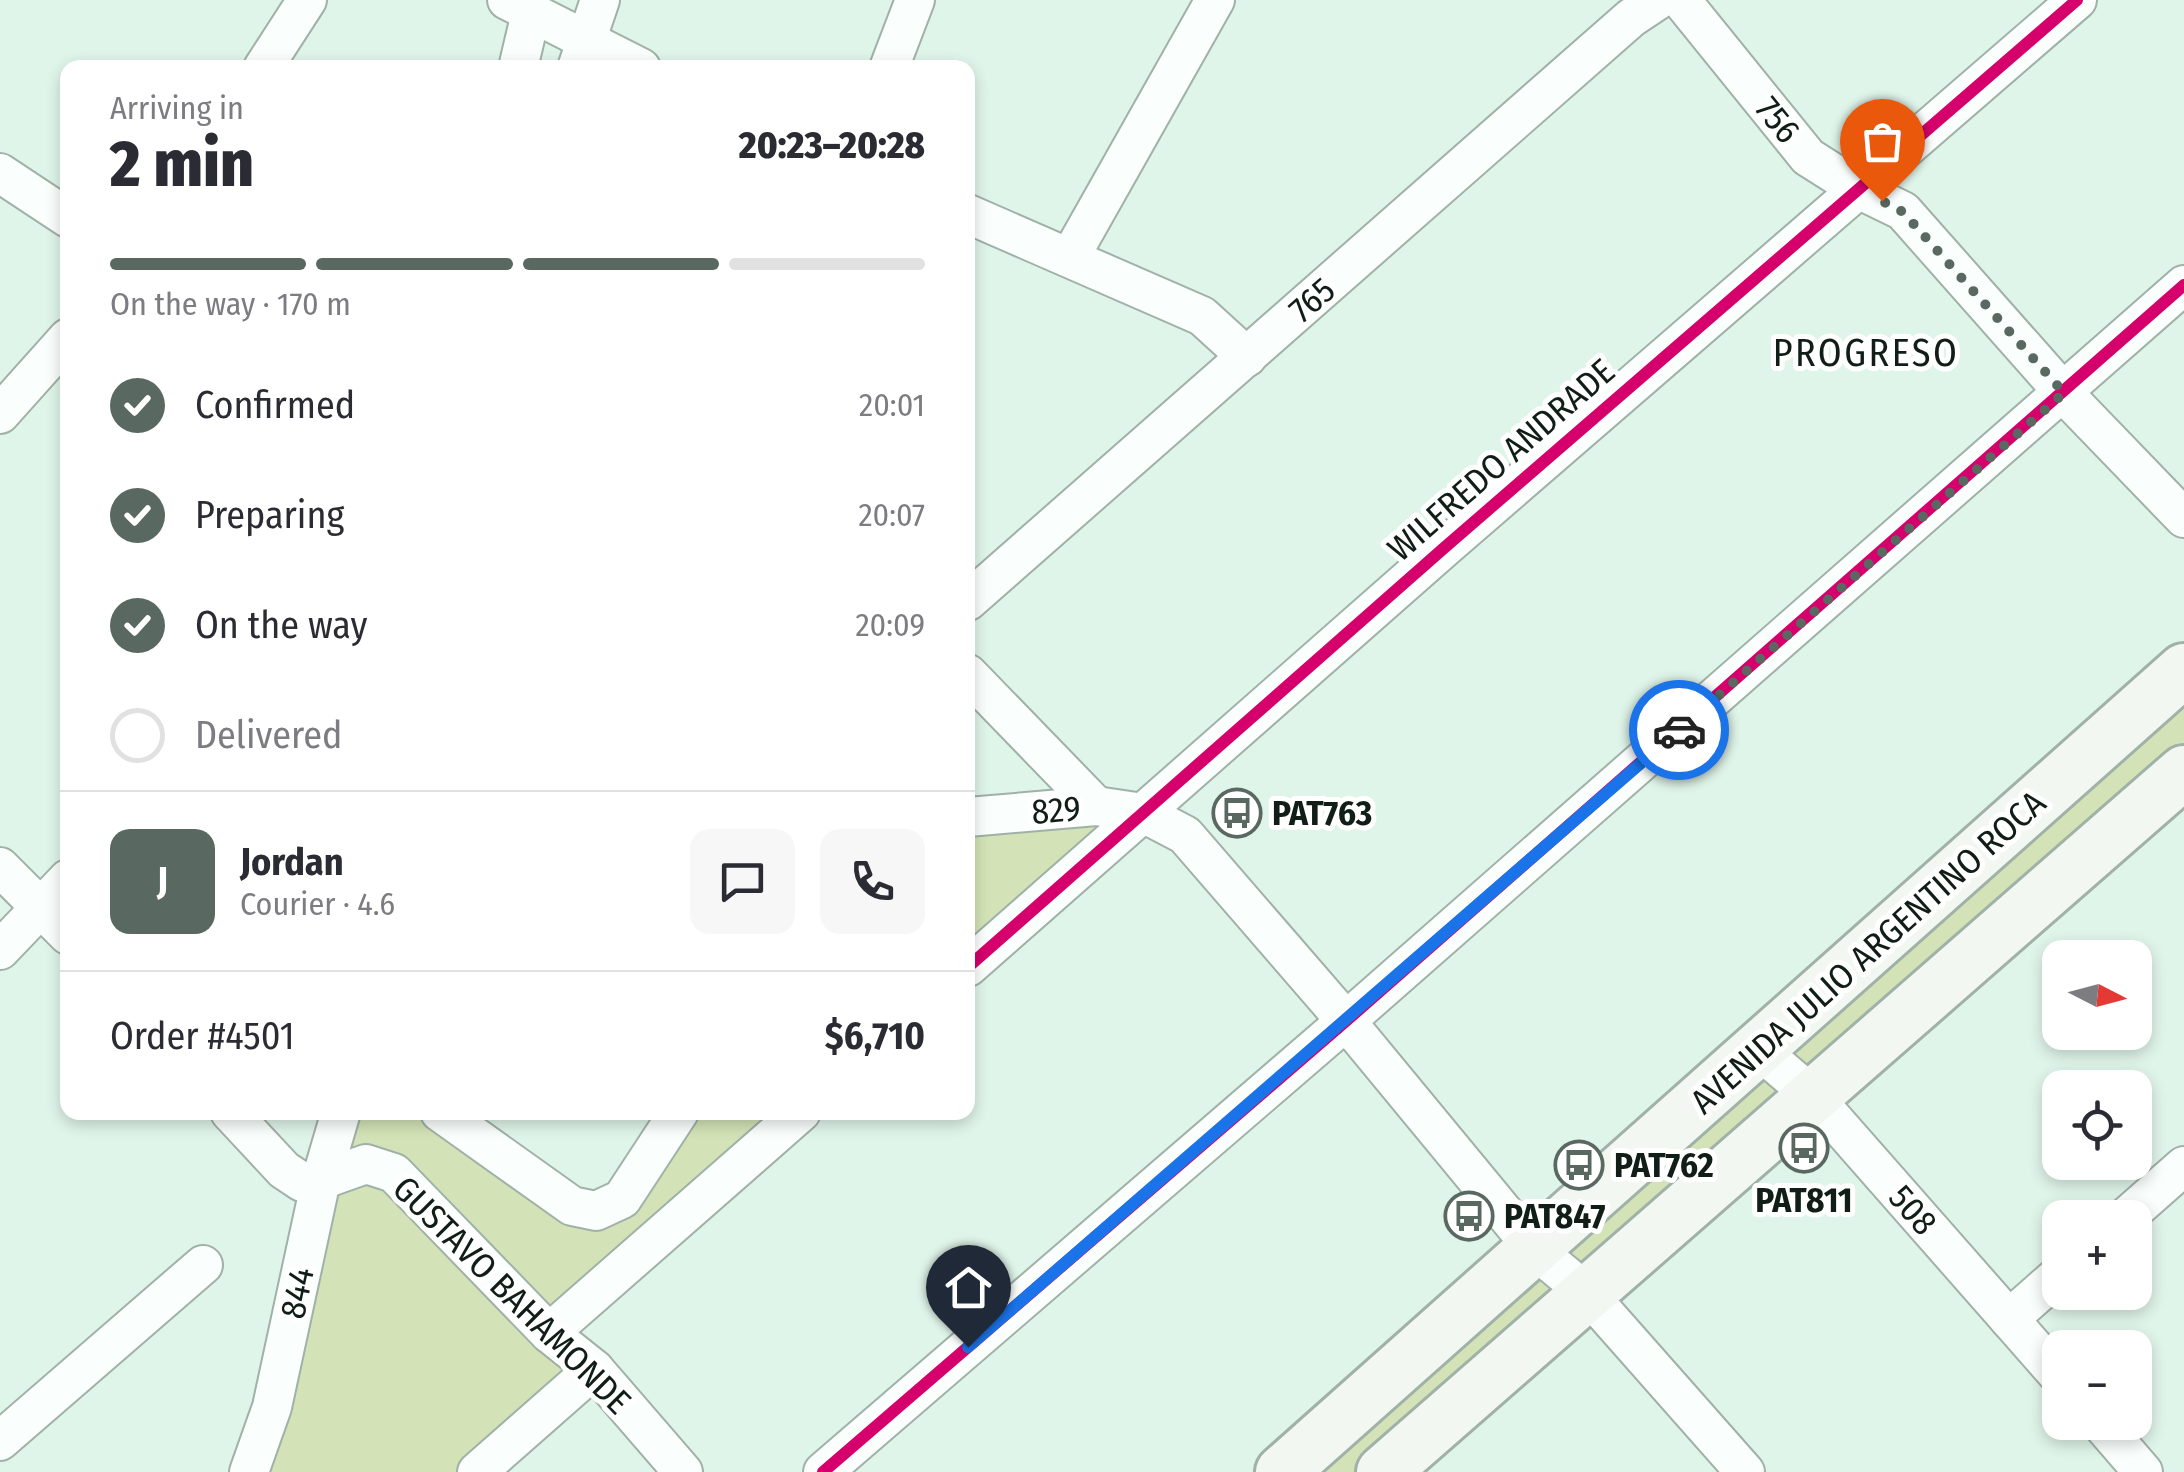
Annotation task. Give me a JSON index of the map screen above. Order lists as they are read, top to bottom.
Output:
{
  "streets": {
    "main road": ["AVENIDA JULIO ARGENTINO ROCA"],
    "street": [
      "756",
      "765",
      "WILFREDO ANDRADE",
      "829",
      "508",
      "844",
      "GUSTAVO BAHAMONDE"
    ]
  },
  "crossings": [
    ["756", "WILFREDO ANDRADE"],
    ["WILFREDO ANDRADE", "829"],
    ["AVENIDA JULIO ARGENTINO ROCA", "508"],
    ["844", "GUSTAVO BAHAMONDE"]
  ],
  "districts": ["PROGRESO"],
  "places": {
    "bus stop": [
      "PAT763",
      "PAT811",
      "PAT762",
      "PAT847"
    ]
  },
  "north": "right",
  "page": {
    "heading": ["2 min", "Arriving in", "20:23–20:28"],
    "panel": [
      "Jordan",
      "Courier · 4.6",
      "Order #4501",
      "$6,710"
    ],
    "bar": "On the way · 170 m",
    "list": [
      ["Confirmed", "20:01"],
      ["Preparing", "20:07"],
      ["On the way", "20:09"],
      "Delivered"
    ],
    "round": "J",
    "map_buttons": ["+", "−"]
  }
}
